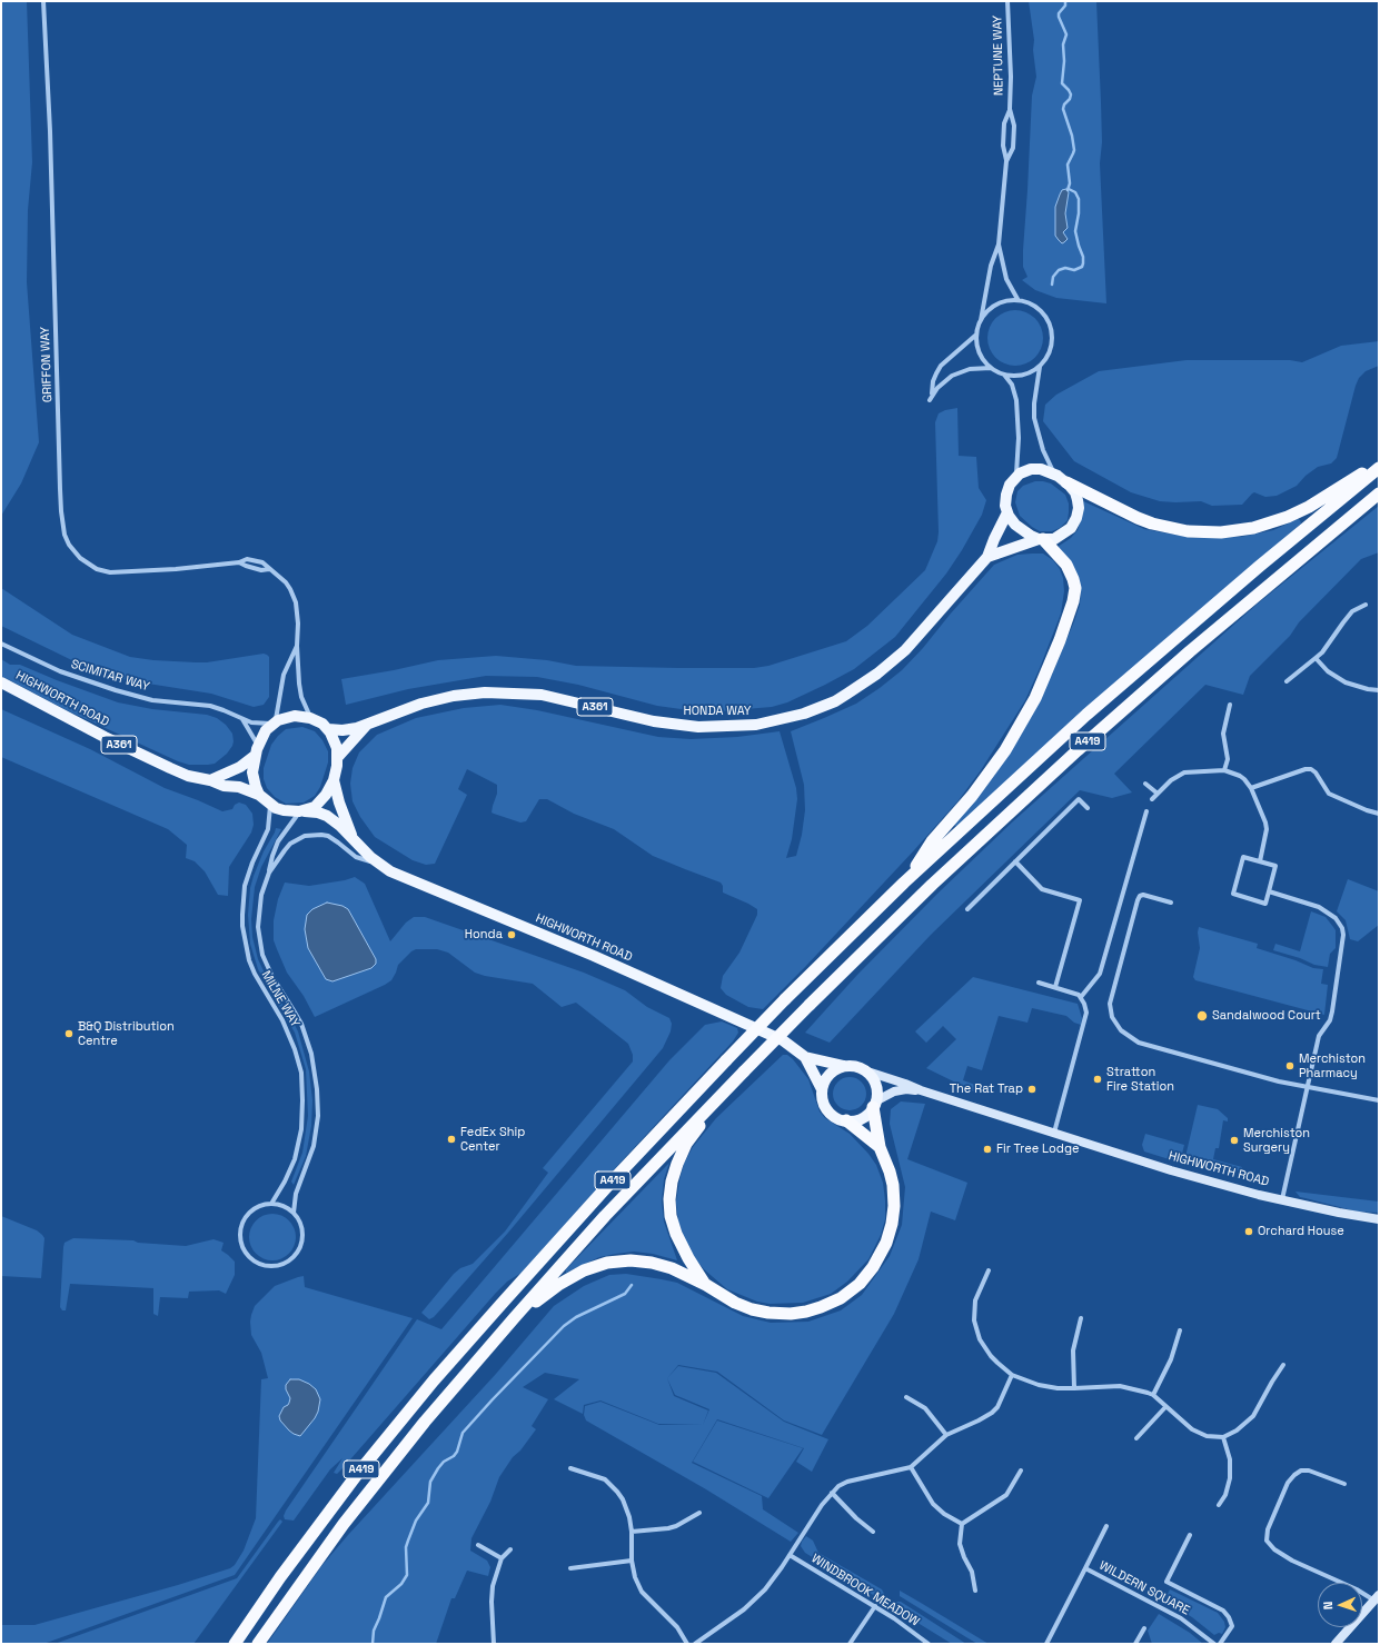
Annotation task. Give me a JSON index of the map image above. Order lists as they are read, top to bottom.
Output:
{
  "streets": {
    "highway": ["A419"],
    "main road": ["HIGHWORTH ROAD", "A361", "HONDA WAY"],
    "street": [
      "NEPTUNE WAY",
      "GRIFFON WAY",
      "SCIMITAR WAY",
      "MILNE WAY",
      "WILDERN SQUARE",
      "WINDBROOK MEADOW"
    ]
  },
  "crossings": [
    ["GRIFFON WAY", "SCIMITAR WAY"],
    ["GRIFFON WAY", "HIGHWORTH ROAD"],
    ["GRIFFON WAY", "HONDA WAY"],
    ["GRIFFON WAY", "MILNE WAY"],
    ["SCIMITAR WAY", "HIGHWORTH ROAD"],
    ["SCIMITAR WAY", "HONDA WAY"],
    ["SCIMITAR WAY", "MILNE WAY"],
    ["HIGHWORTH ROAD", "HONDA WAY"],
    ["HIGHWORTH ROAD", "A419"],
    ["HIGHWORTH ROAD", "MILNE WAY"],
    ["HONDA WAY", "A419"],
    ["HONDA WAY", "MILNE WAY"]
  ],
  "places": [
    "Honda",
    "Sandalwood Court",
    "B&Q Distribution Centre",
    "Merchiston Pharmacy",
    "Stratton Fire Station",
    "The Rat Trap",
    "FedEx Ship Center",
    "Merchiston Surgery",
    "Fir Tree Lodge",
    "Orchard House"
  ],
  "north": "left"
}
